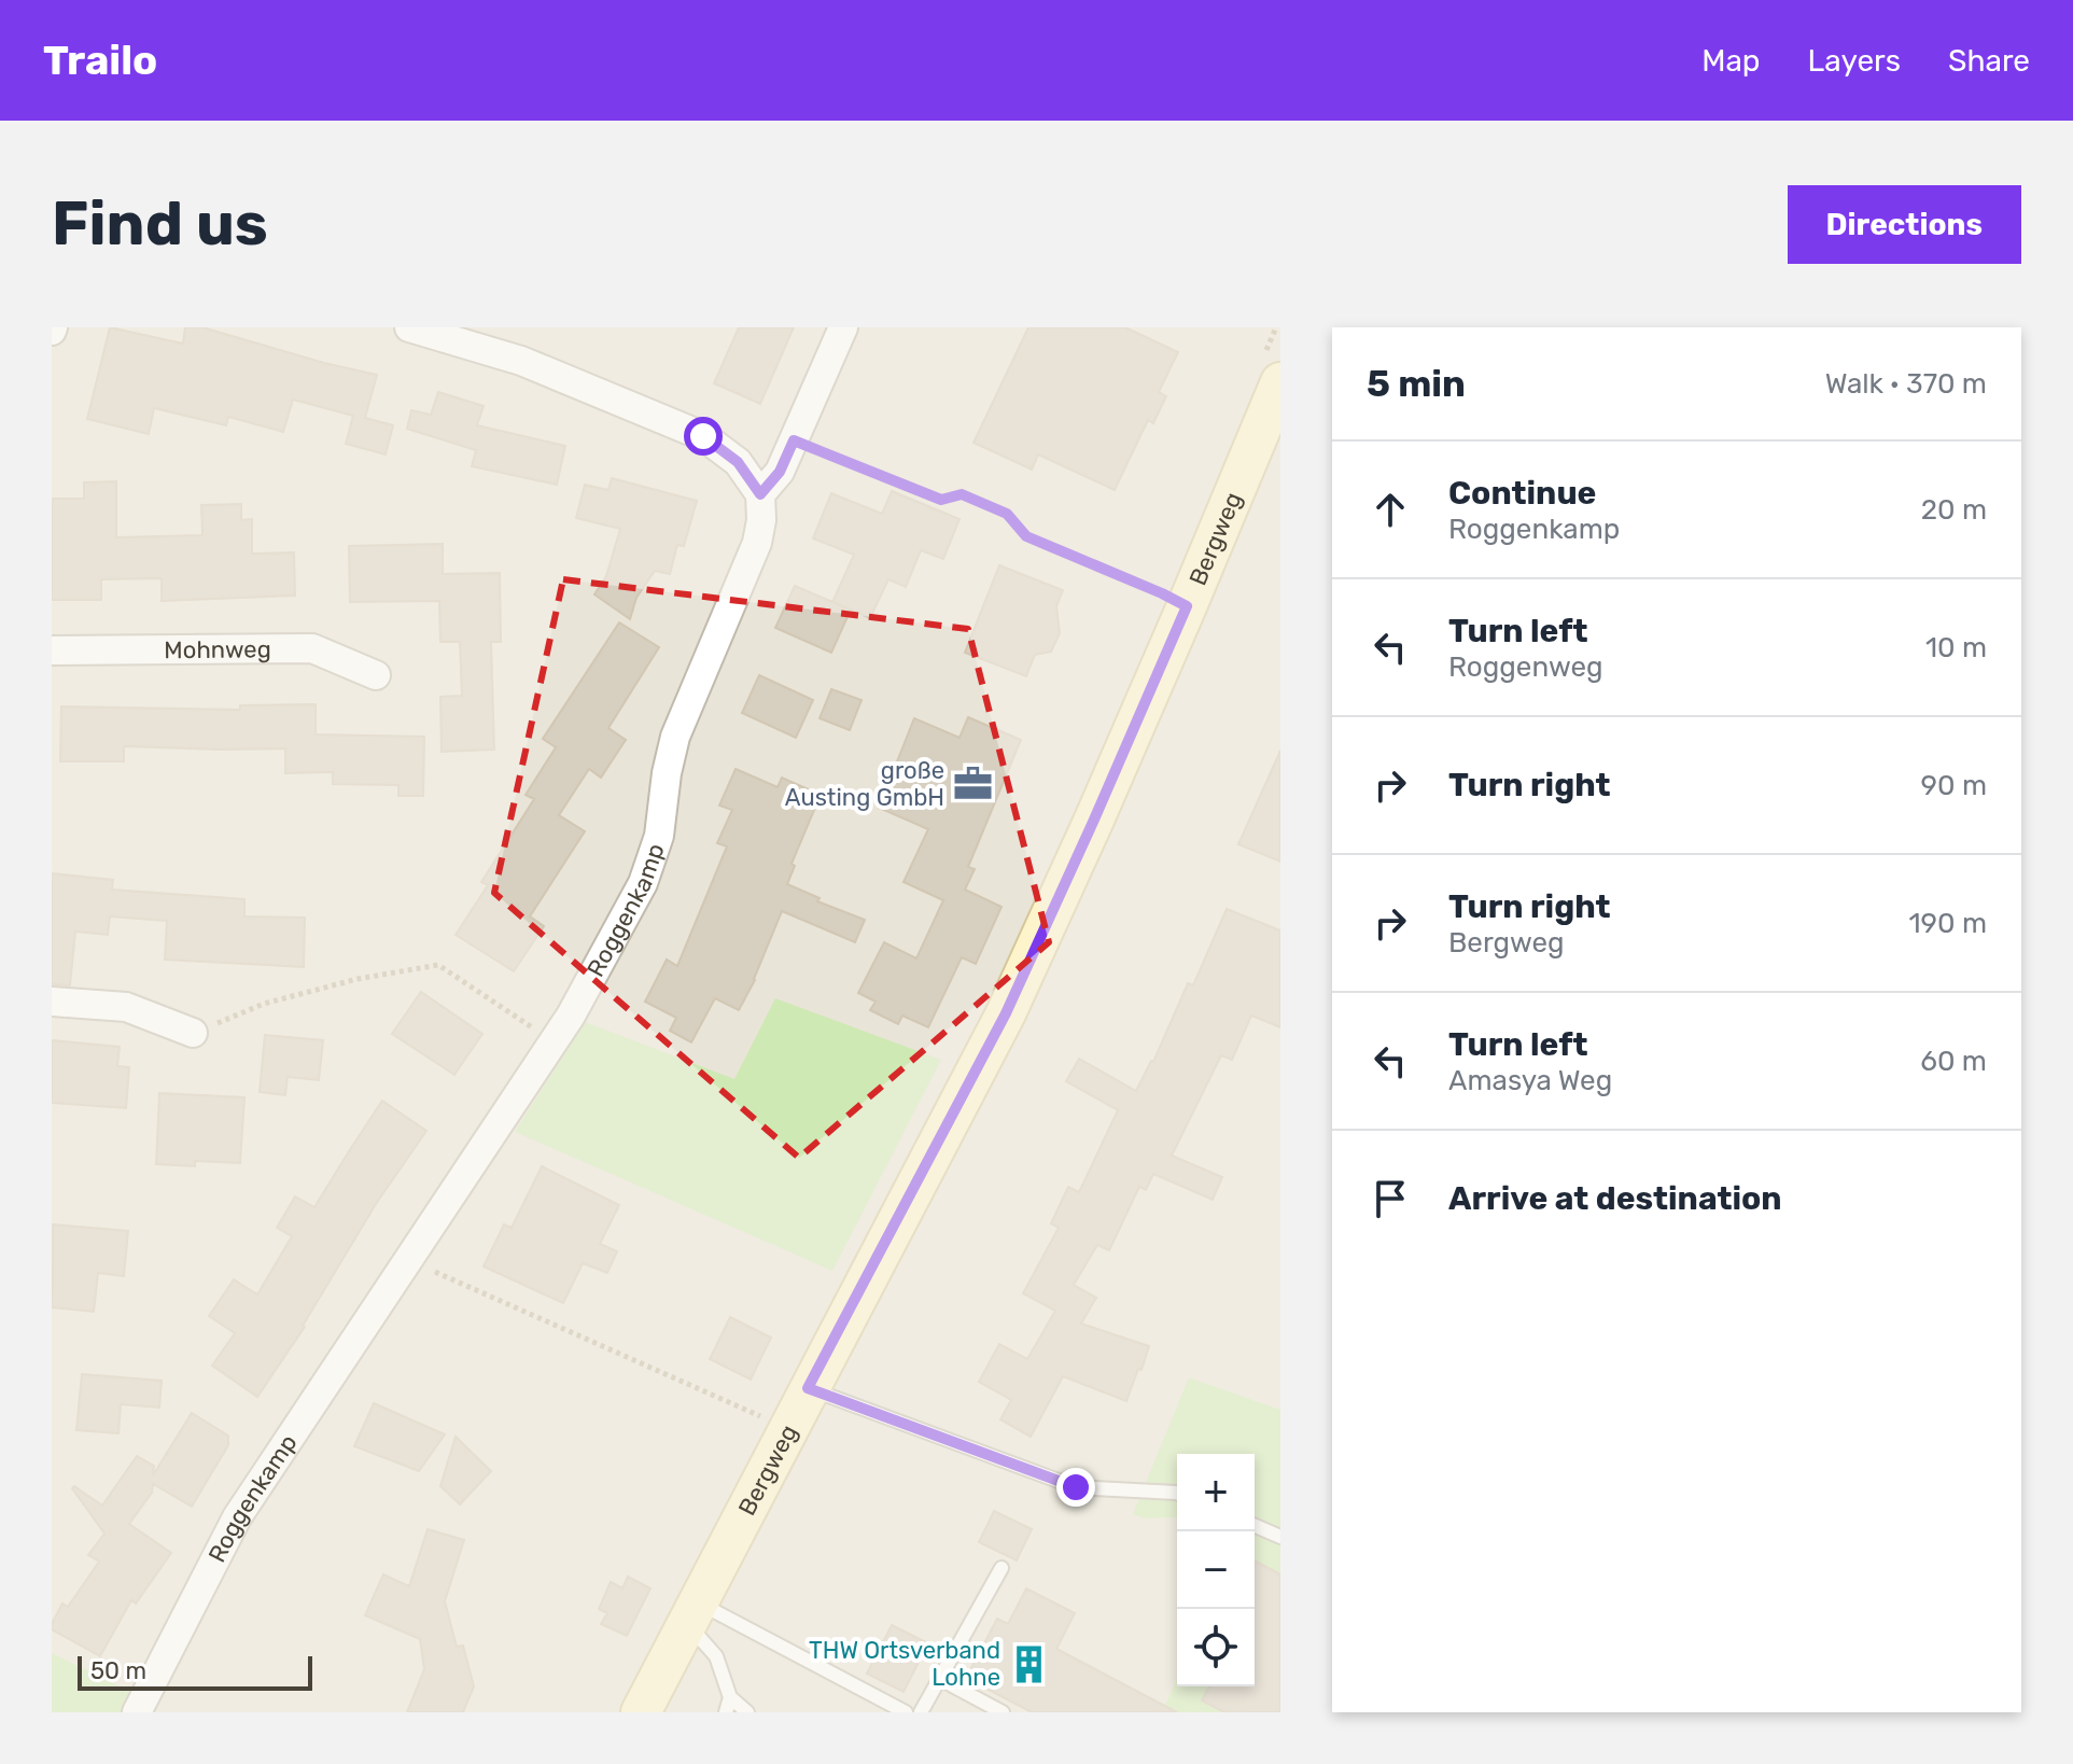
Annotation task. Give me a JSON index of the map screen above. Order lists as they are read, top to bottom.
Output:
{
  "streets": {
    "main road": ["Bergweg"],
    "street": ["Mohnweg", "Roggenkamp"]
  },
  "places": {
    "office": ["große Austing GmbH"],
    "building": ["THW Ortsverband Lohne"]
  },
  "scale_bar": "50 m",
  "page": {
    "header": "Trailo",
    "nav": ["Map", "Layers", "Share"],
    "buttons": "Directions",
    "title": "Find us",
    "heading": ["5 min", "Walk · 370 m"],
    "list": [
      ["Continue", "Roggenkamp", "20 m"],
      ["Turn left", "Roggenweg", "10 m"],
      ["Turn right", "90 m"],
      ["Turn right", "Bergweg", "190 m"],
      ["Turn left", "Amasya Weg", "60 m"],
      "Arrive at destination"
    ],
    "map_buttons": ["+", "−"],
    "scale": "50 m"
  }
}
